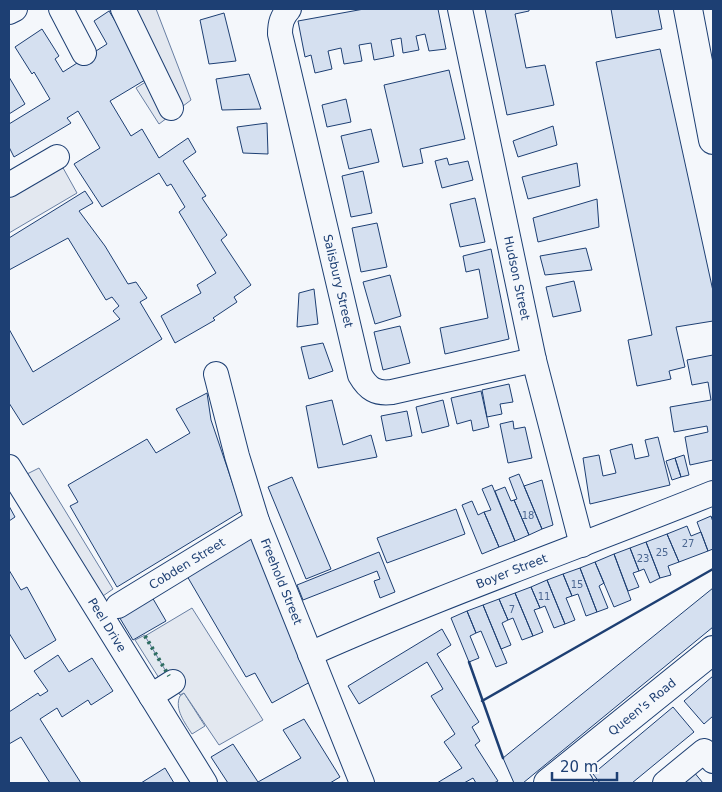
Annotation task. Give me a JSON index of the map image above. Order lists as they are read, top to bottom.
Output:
{
  "streets": {
    "main road": ["Queen's Road"],
    "street": [
      "Hudson Street",
      "Salisbury Street",
      "Cobden Street",
      "Boyer Street",
      "Freehold Street",
      "Peel Drive"
    ]
  },
  "crossings": [
    ["Hudson Street", "Salisbury Street"],
    ["Hudson Street", "Boyer Street"],
    ["Cobden Street", "Freehold Street"],
    ["Boyer Street", "Freehold Street"]
  ],
  "house_numbers": [
    "18",
    "27",
    "25",
    "23",
    "15",
    "11",
    "7"
  ],
  "scale_bar": "20 m"
}
